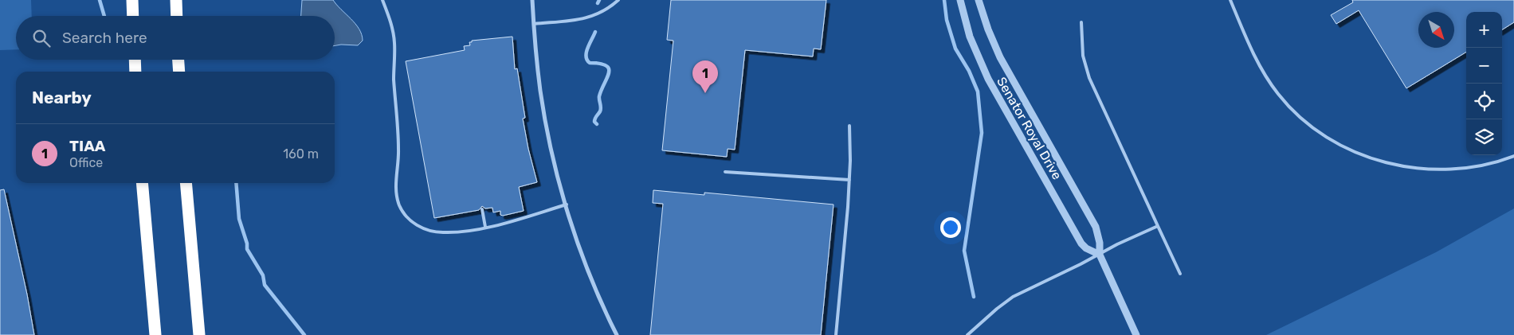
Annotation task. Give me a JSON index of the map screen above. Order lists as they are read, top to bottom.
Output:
{
  "streets": {
    "street": ["Senator Royal Drive"]
  },
  "north": "bottom right",
  "page": {
    "map_buttons": ["+", "−"],
    "search": "Search here",
    "pins": "1",
    "heading": "Nearby",
    "list": [
      {
        "mark": "1",
        "name": "TIAA",
        "note": "Office",
        "value": "160 m"
      }
    ]
  }
}
